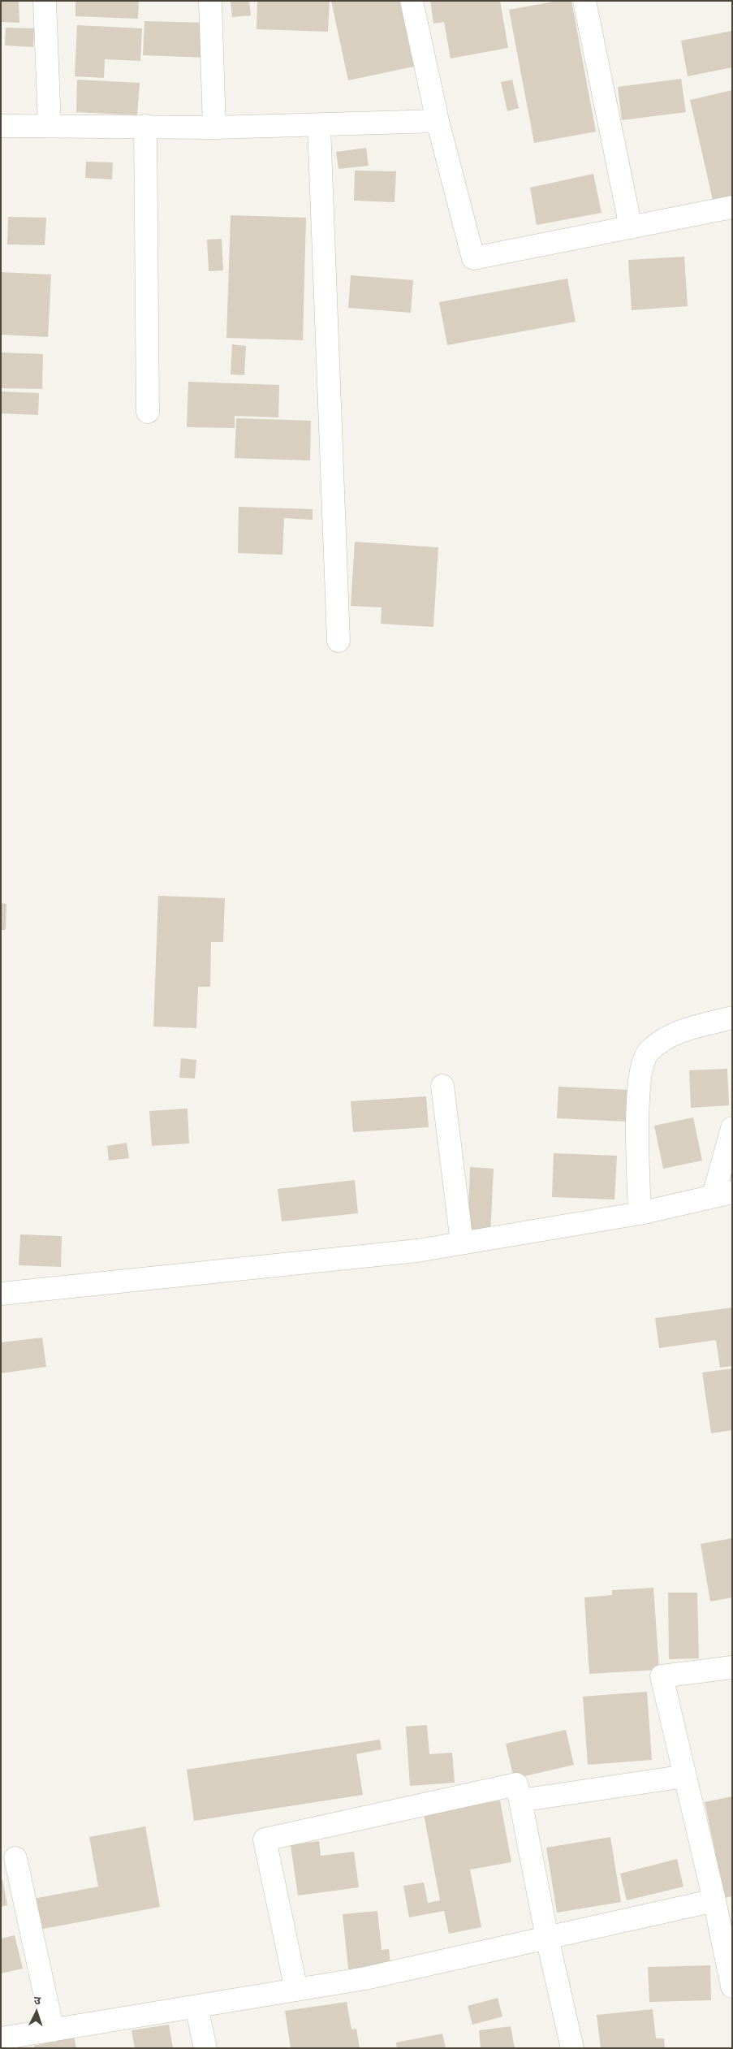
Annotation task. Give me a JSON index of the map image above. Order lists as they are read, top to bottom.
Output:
{
  "north": "top"
}
